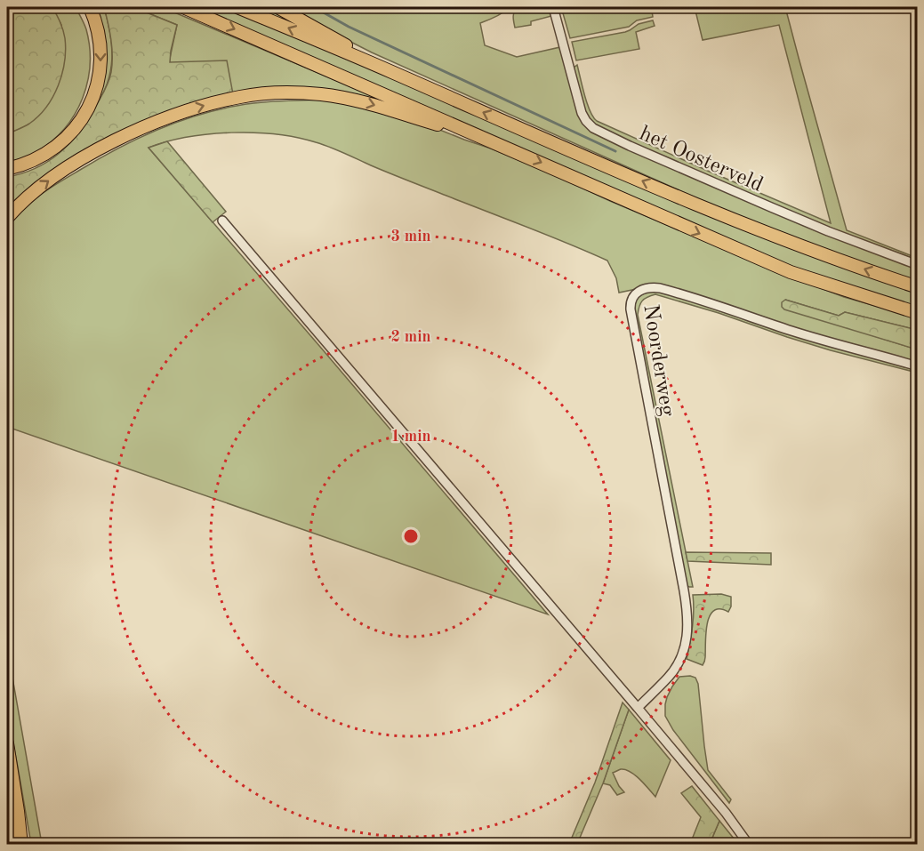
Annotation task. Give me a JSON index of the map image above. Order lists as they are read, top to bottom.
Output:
{
  "streets": {
    "street": ["het Oosterveld", "Noorderweg"]
  },
  "rings": ["3 min", "2 min", "1 min"]
}
